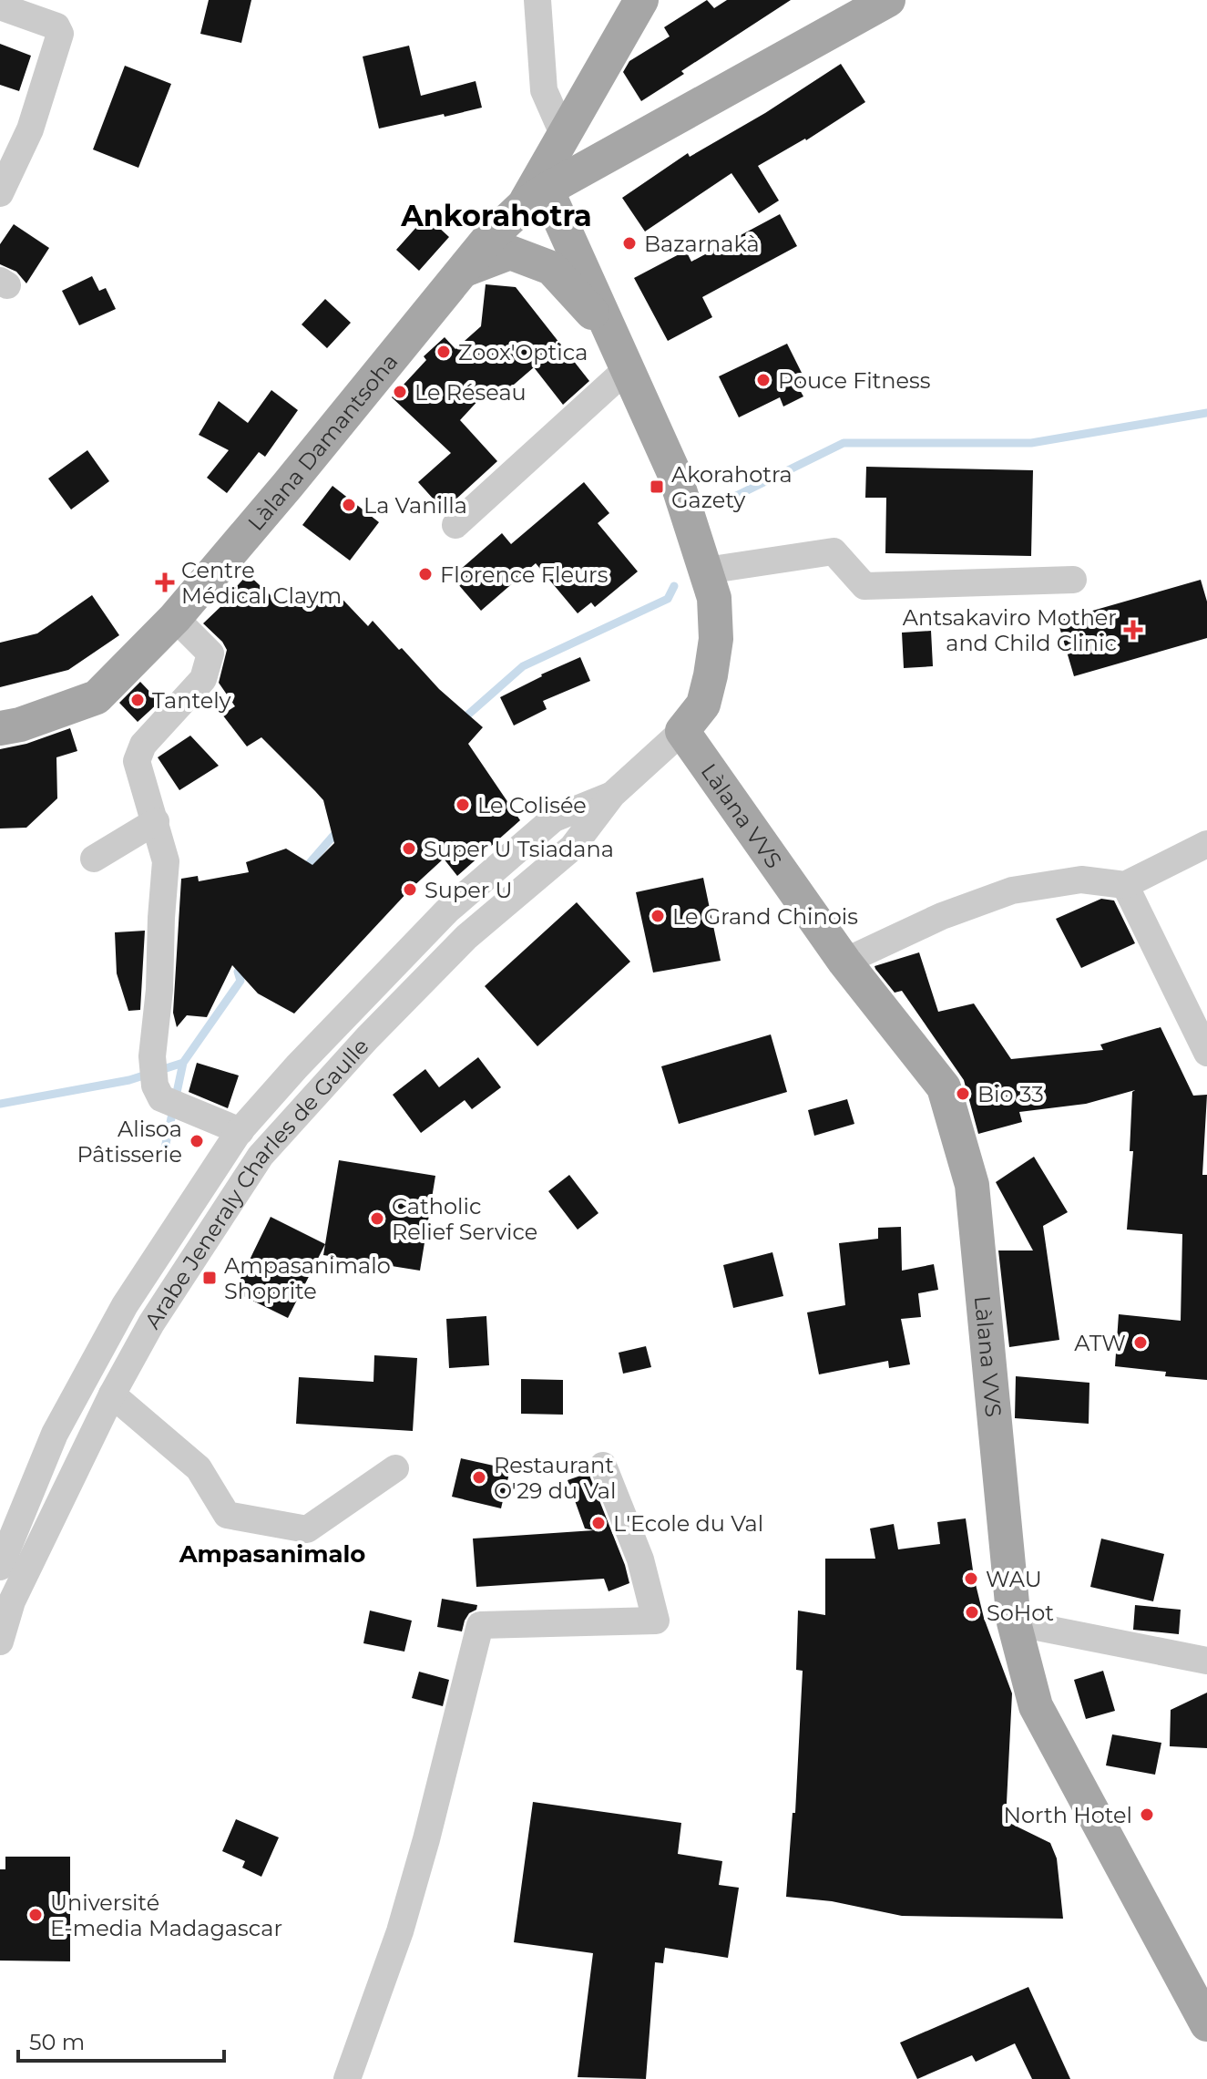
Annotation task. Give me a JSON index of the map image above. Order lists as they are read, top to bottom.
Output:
{
  "streets": {
    "main road": ["Làlana Damantsoha", "Làlana VVS", "Arabe Jeneraly Charles de Gaulle"]
  },
  "crossings": [
    ["Làlana Damantsoha", "Arabe Jeneraly Charles de Gaulle"],
    ["Làlana VVS", "Arabe Jeneraly Charles de Gaulle"]
  ],
  "districts": ["Ankorahotra", "Ampasanimalo"],
  "places": {
    "other": [
      "Bazarnakà",
      "Zoox'Optica",
      "Pouce Fitness",
      "Le Réseau",
      "La Vanilla",
      "Florence Fleurs",
      "Tantely",
      "Le Colisée",
      "Super U Tsiadana",
      "Super U",
      "Le Grand Chinois",
      "Bio 33",
      "Alisoa Pâtisserie",
      "Catholic Relief Service",
      "ATW",
      "Restaurant O'29 du Val",
      "L'Ecole du Val",
      "WAU",
      "SoHot",
      "North Hotel",
      "Université E-media Madagascar"
    ],
    "transit": ["Akorahotra Gazety", "Ampasanimalo Shoprite"],
    "health": ["Centre Médical Claym", "Antsakaviro Mother and Child Clinic"]
  },
  "scale_bar": "50 m"
}
